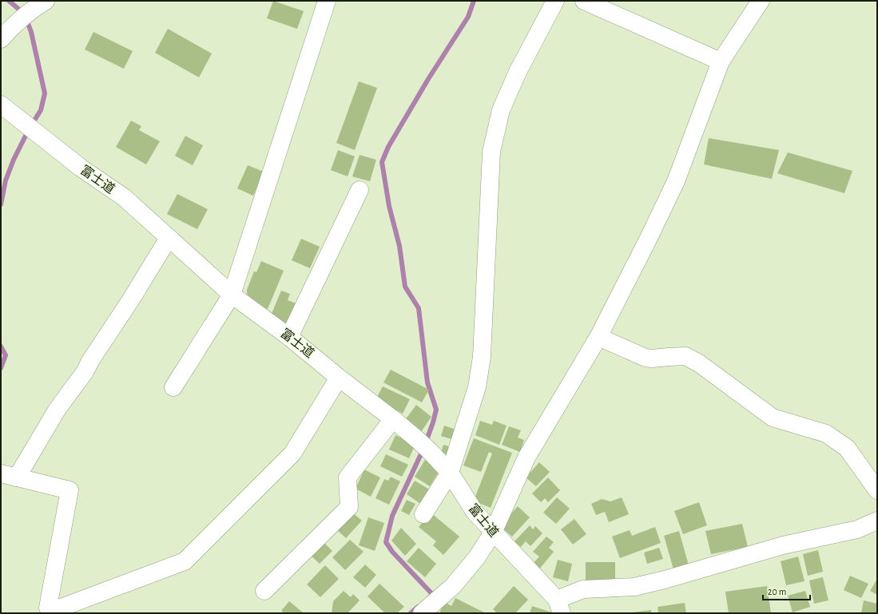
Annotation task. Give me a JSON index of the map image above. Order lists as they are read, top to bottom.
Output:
{
  "streets": {
    "street": ["富士道"]
  },
  "scale_bar": "20 m"
}
